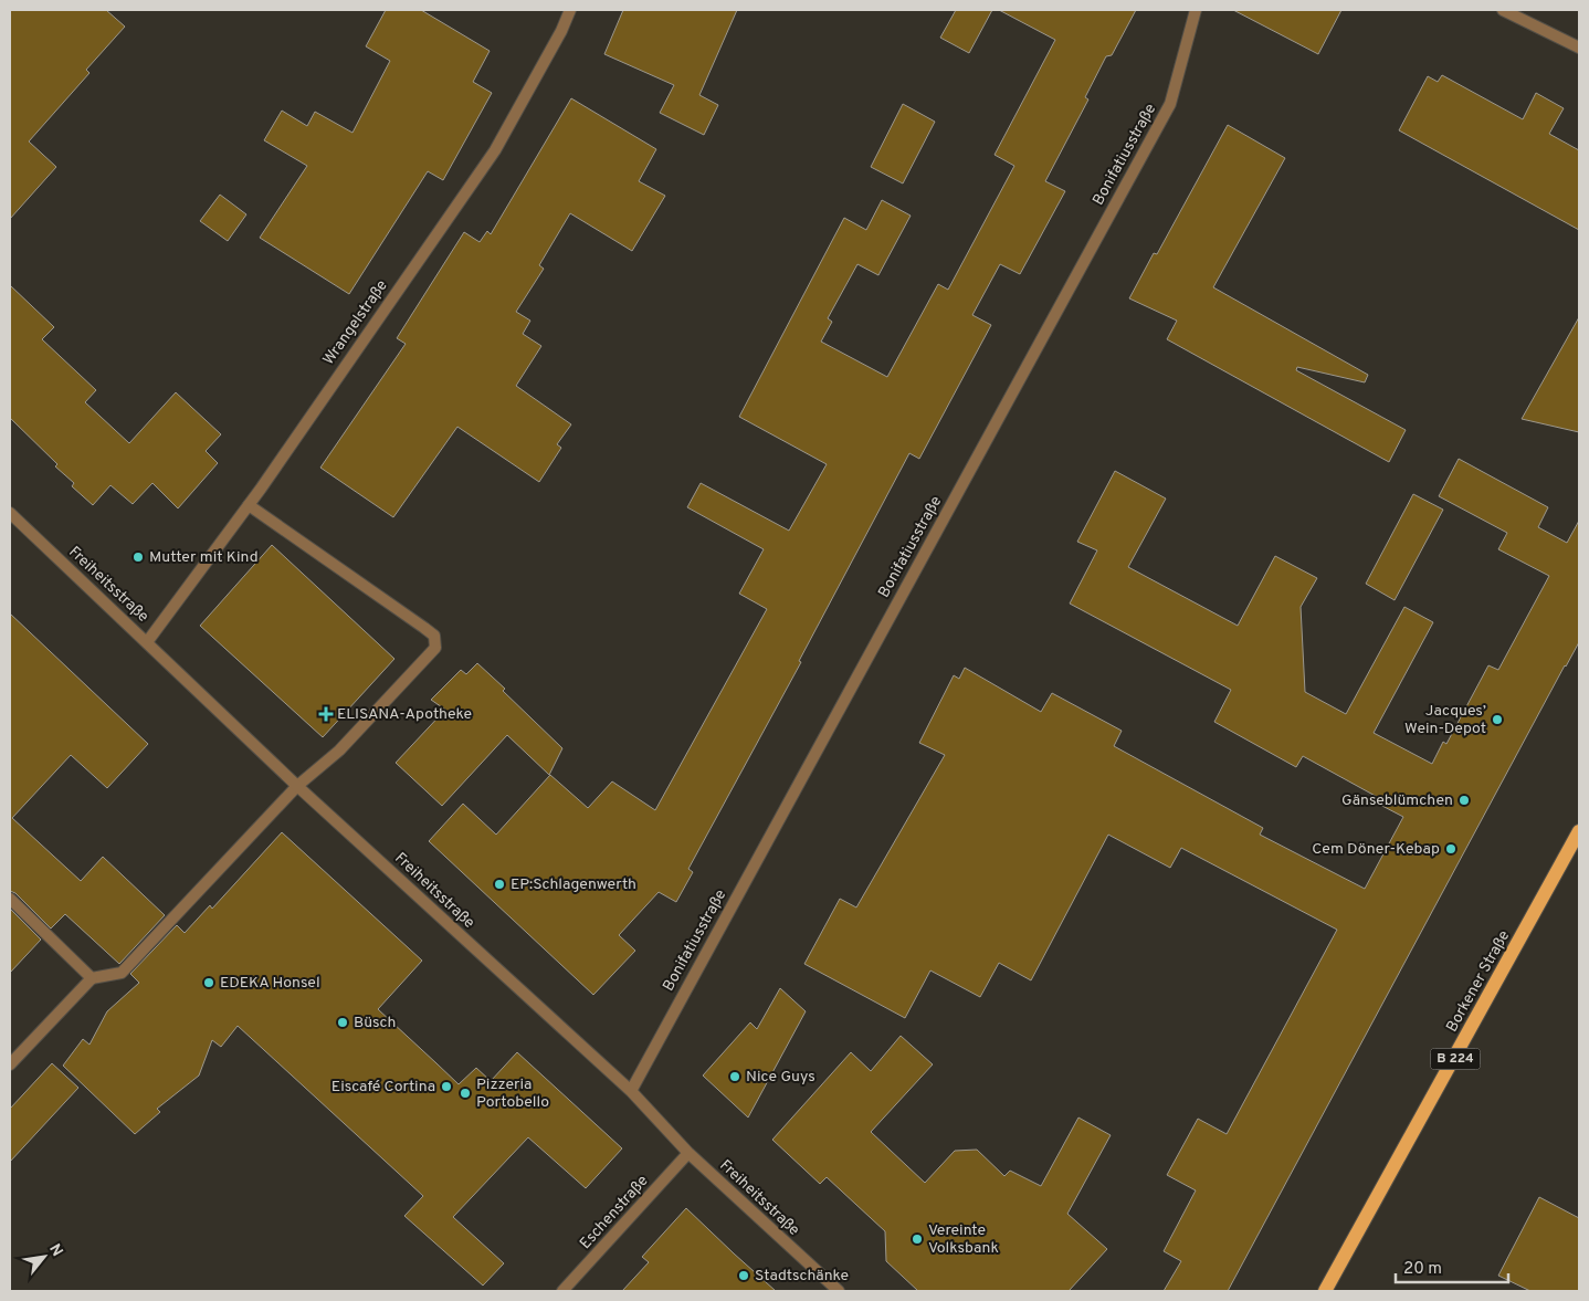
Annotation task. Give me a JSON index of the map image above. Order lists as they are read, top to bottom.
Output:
{
  "streets": {
    "main road": ["Borkener Straße", "B 224"],
    "street": [
      "Bonifatiusstraße",
      "Wrangelstraße",
      "Freiheitsstraße",
      "Eschenstraße"
    ]
  },
  "crossings": [
    ["Bonifatiusstraße", "Freiheitsstraße"],
    ["Wrangelstraße", "Freiheitsstraße"],
    ["Freiheitsstraße", "Eschenstraße"]
  ],
  "places": {
    "other": [
      "Mutter mit Kind",
      "Jacques’ Wein-Depot",
      "Gänseblümchen",
      "Cem Döner-Kebap",
      "EP:Schlagenwerth",
      "EDEKA Honsel",
      "Büsch",
      "Nice Guys",
      "Eiscafé Cortina",
      "Pizzeria Portobello",
      "Vereinte Volksbank",
      "Stadtschänke"
    ],
    "health": ["ELISANA-Apotheke"]
  },
  "scale_bar": "20 m",
  "north": "top right"
}
